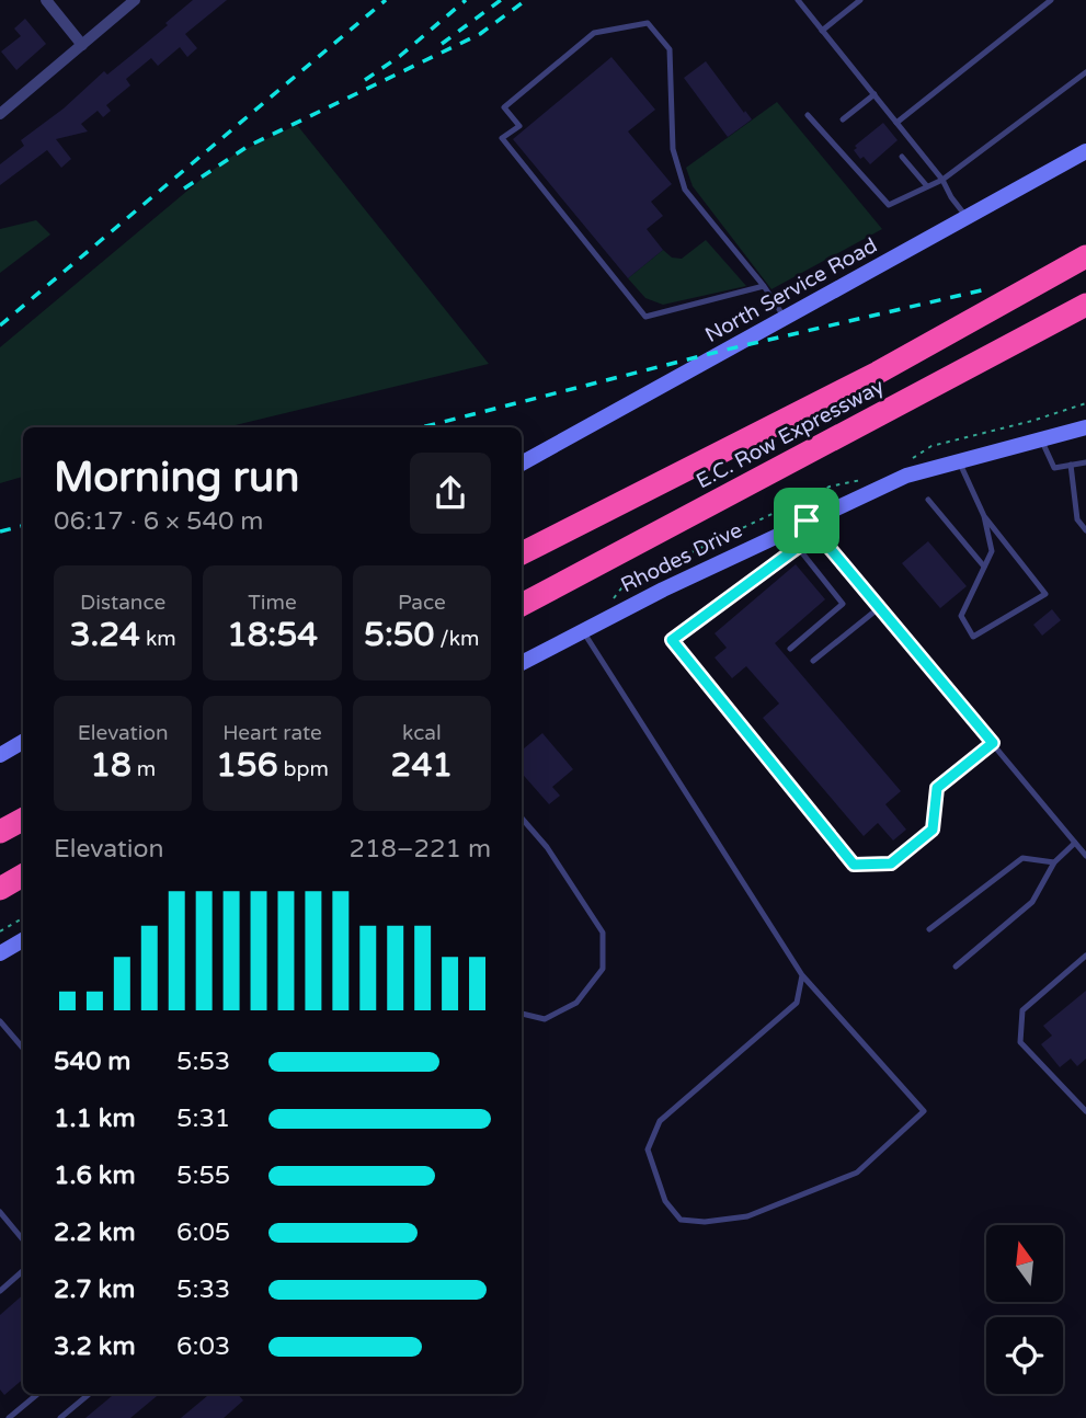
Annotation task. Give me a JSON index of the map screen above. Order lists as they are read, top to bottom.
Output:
{
  "streets": {
    "highway": ["E.C. Row Expressway"],
    "street": ["North Service Road", "Rhodes Drive"]
  },
  "north": "top",
  "page": {
    "heading": ["Morning run", "06:17 · 6 × 540 m"],
    "stats": [
      ["Distance", "3.24 km"],
      ["Time", "18:54"],
      ["Pace", "5:50 /km"],
      ["Elevation", "18 m"],
      ["Heart rate", "156 bpm"],
      ["kcal", "241"]
    ],
    "chart": ["Elevation", "218–221 m"],
    "list": [
      {
        "name": "540 m",
        "note": "5:53"
      },
      {
        "name": "1.1 km",
        "note": "5:31"
      },
      {
        "name": "1.6 km",
        "note": "5:55"
      },
      {
        "name": "2.2 km",
        "note": "6:05"
      },
      {
        "name": "2.7 km",
        "note": "5:33"
      },
      {
        "name": "3.2 km",
        "note": "6:03"
      }
    ]
  }
}
